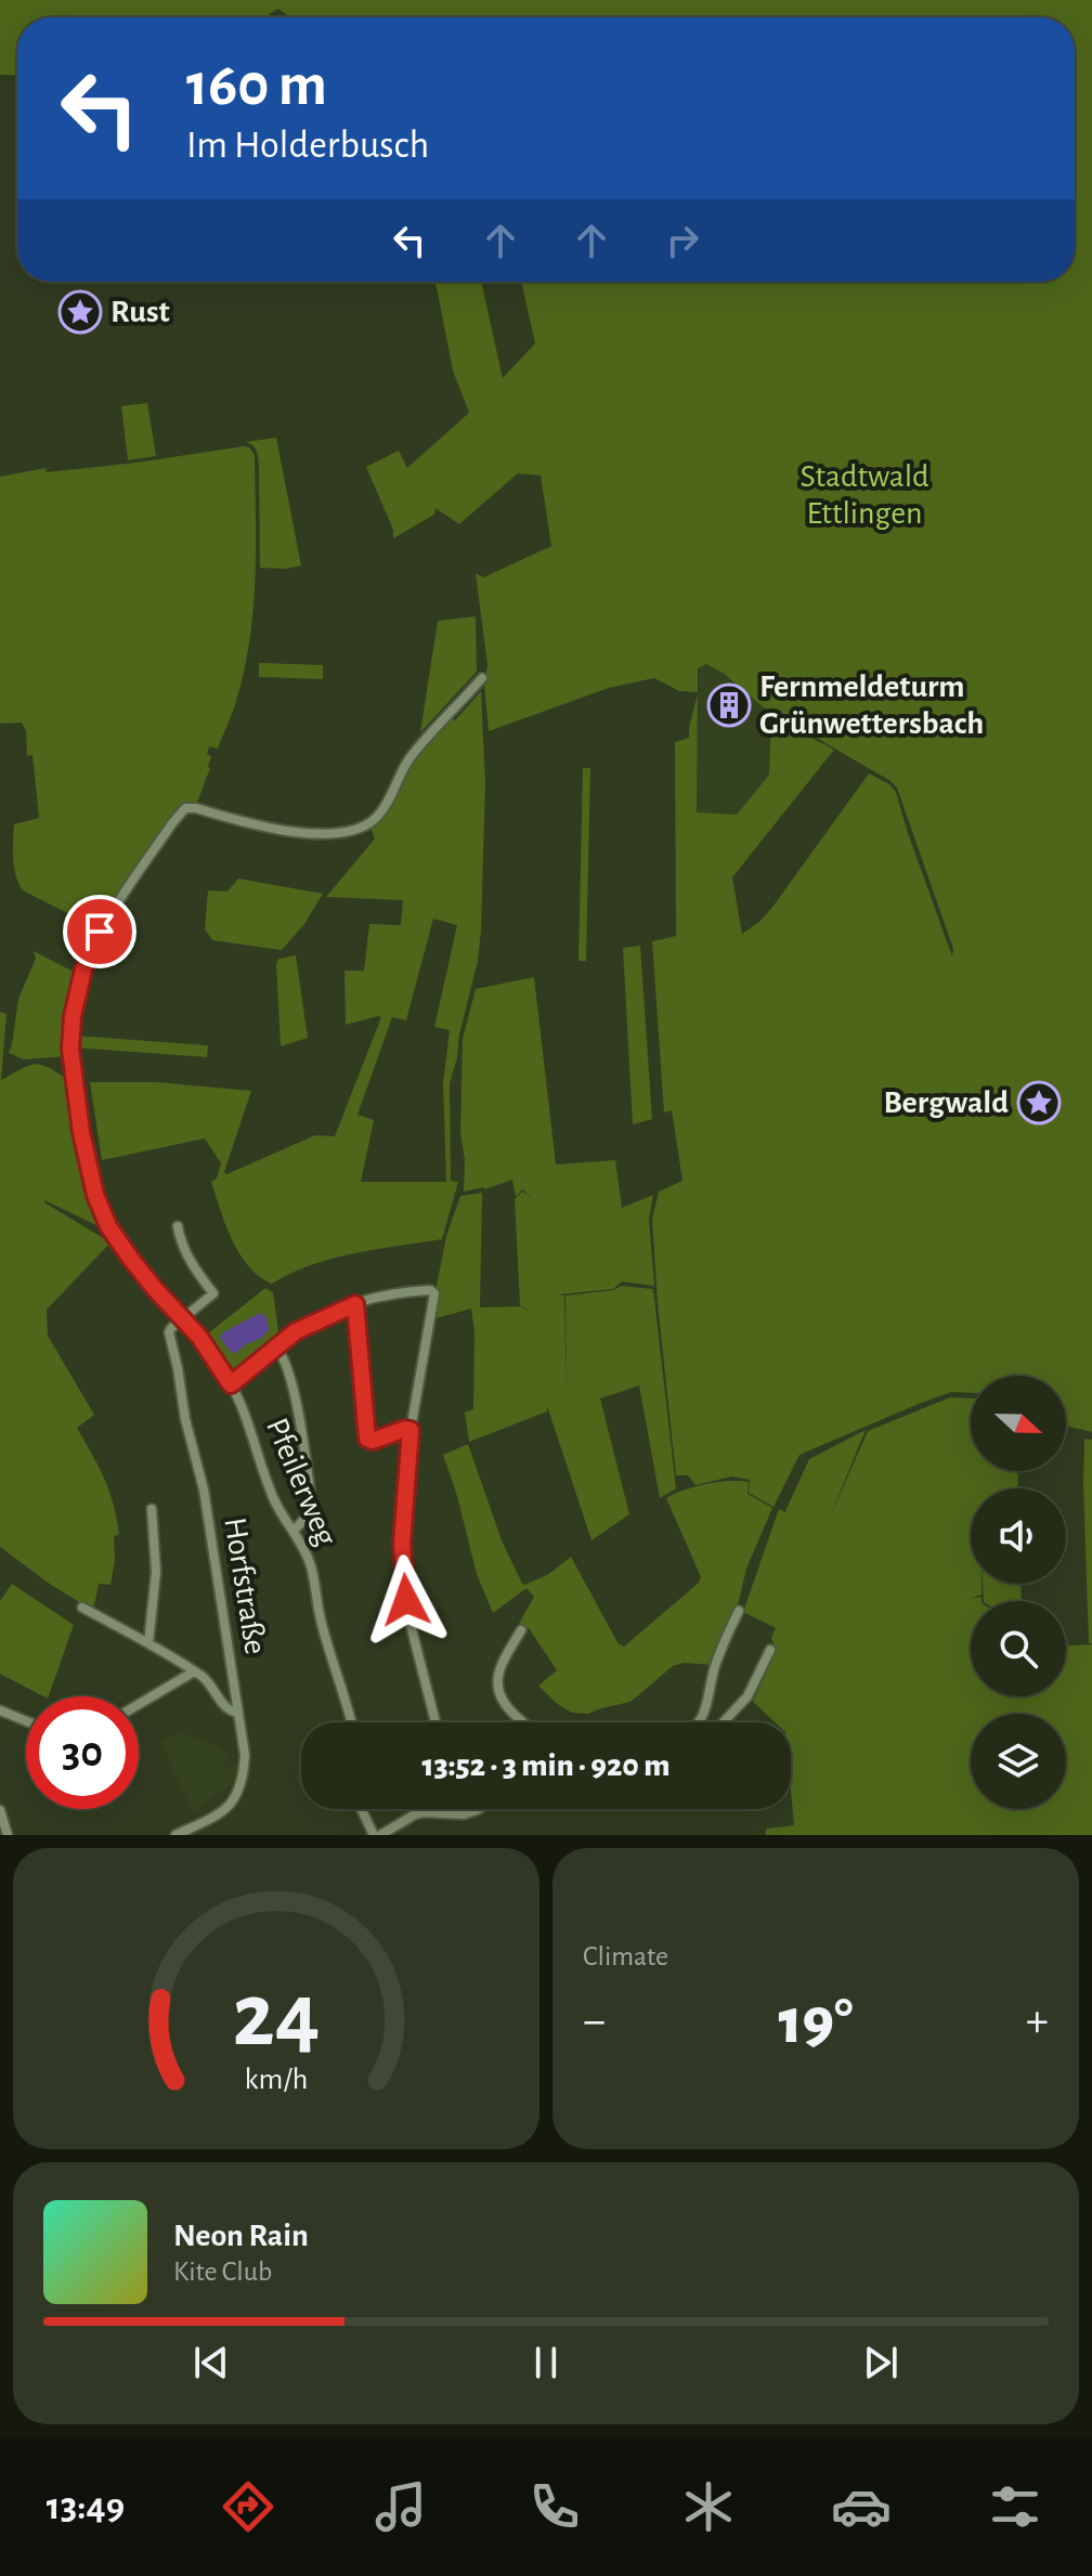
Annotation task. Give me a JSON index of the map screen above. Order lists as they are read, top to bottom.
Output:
{
  "streets": {
    "street": ["Pfeilerweg", "Horfstraße"]
  },
  "crossings": [
    ["Pfeilerweg", "Horfstraße"]
  ],
  "parks": ["Stadtwald Ettlingen"],
  "places": {
    "place": ["Rust", "Bergwald"],
    "building": ["Fernmeldeturm Grünwettersbach"]
  },
  "north": "right",
  "page": {
    "turn": ["160 m", "Im Holderbusch"],
    "limit": "30",
    "trip": "13:52 · 3 min · 920 m",
    "tile": "Climate",
    "heat": ["−", "19°", "+"],
    "song": ["Neon Rain", "Kite Club"],
    "tabs": "13:49",
    "gauge": ["24", "km/h"]
  }
}
